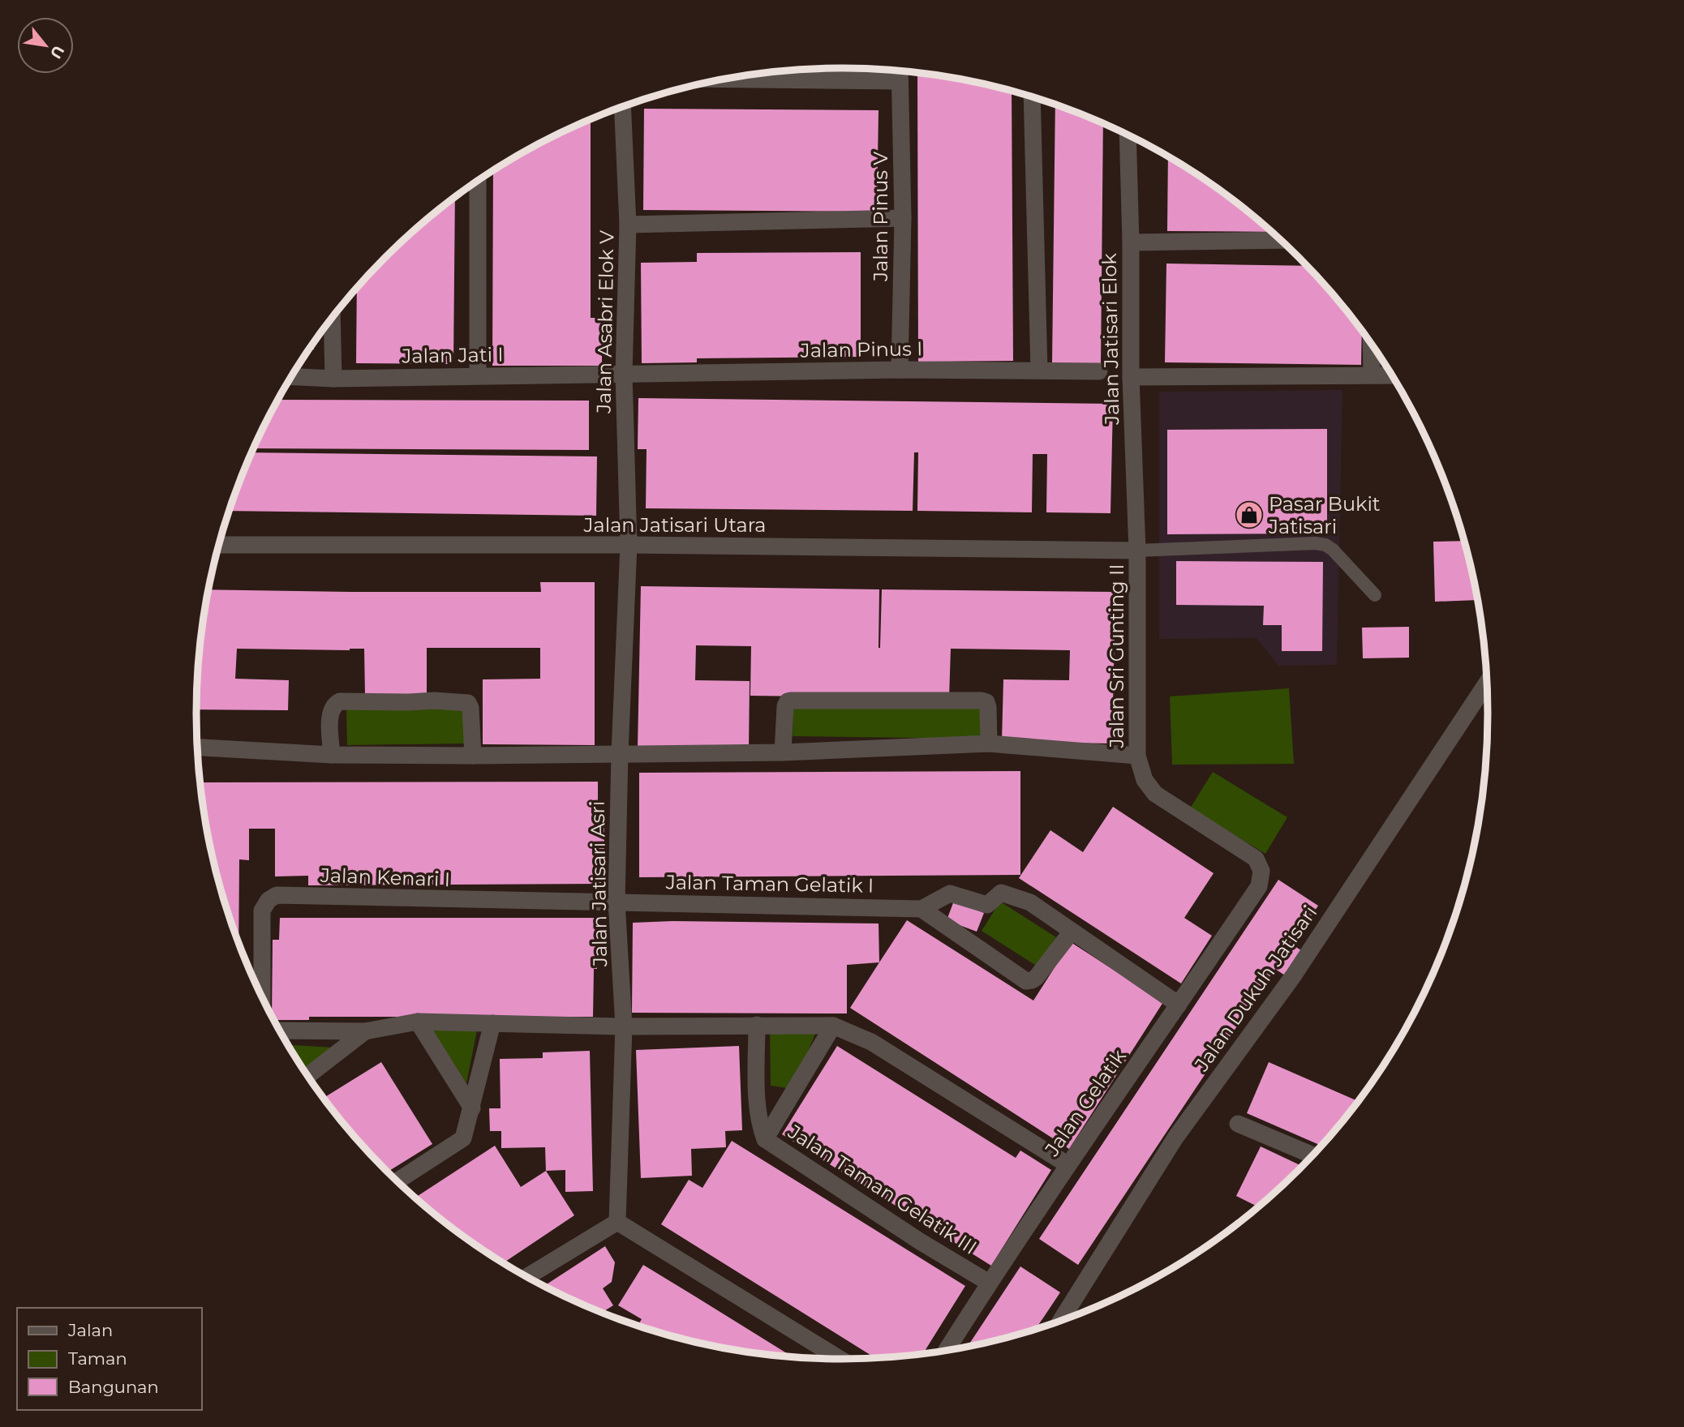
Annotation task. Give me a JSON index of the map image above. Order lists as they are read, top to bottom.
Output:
{
  "streets": {
    "street": [
      "Jalan Pinus V",
      "Jalan Asabri Elok V",
      "Jalan Jatisari Elok",
      "Jalan Pinus I",
      "Jalan Jati I",
      "Jalan Jatisari Utara",
      "Jalan Sri Gunting II",
      "Jalan Kenari I",
      "Jalan Jatisari Asri",
      "Jalan Taman Gelatik I",
      "Jalan Dukuh Jatisari",
      "Jalan Gelatik",
      "Jalan Taman Gelatik III"
    ]
  },
  "crossings": [
    ["Jalan Pinus V", "Jalan Pinus I"],
    ["Jalan Asabri Elok V", "Jalan Pinus I"],
    ["Jalan Asabri Elok V", "Jalan Jati I"],
    ["Jalan Asabri Elok V", "Jalan Jatisari Utara"],
    ["Jalan Asabri Elok V", "Jalan Jatisari Asri"],
    ["Jalan Jatisari Elok", "Jalan Jatisari Utara"],
    ["Jalan Jatisari Elok", "Jalan Sri Gunting II"],
    ["Jalan Pinus I", "Jalan Jati I"],
    ["Jalan Jatisari Utara", "Jalan Sri Gunting II"],
    ["Jalan Jatisari Utara", "Jalan Jatisari Asri"],
    ["Jalan Sri Gunting II", "Jalan Gelatik"],
    ["Jalan Kenari I", "Jalan Jatisari Asri"],
    ["Jalan Kenari I", "Jalan Taman Gelatik I"],
    ["Jalan Jatisari Asri", "Jalan Taman Gelatik I"],
    ["Jalan Taman Gelatik I", "Jalan Gelatik"],
    ["Jalan Gelatik", "Jalan Taman Gelatik III"]
  ],
  "places": {
    "shop": ["Pasar Bukit Jatisari"]
  },
  "legend": ["Jalan", "Taman", "Bangunan"],
  "north": "bottom right"
}
